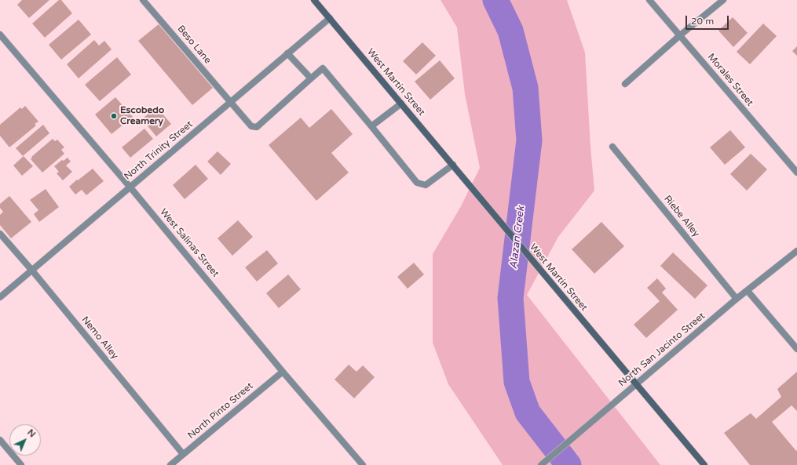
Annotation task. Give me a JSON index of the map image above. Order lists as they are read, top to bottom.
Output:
{
  "streets": {
    "main road": ["West Martin Street"],
    "street": [
      "Beso Lane",
      "Morales Street",
      "North Trinity Street",
      "Riebe Alley",
      "West Salinas Street",
      "Nemo Alley",
      "North San Jacinto Street",
      "North Pinto Street"
    ]
  },
  "crossings": [
    ["Beso Lane", "North Trinity Street"],
    ["West Martin Street", "North Trinity Street"],
    ["West Martin Street", "North San Jacinto Street"],
    ["North Trinity Street", "West Salinas Street"],
    ["North Trinity Street", "Nemo Alley"],
    ["Riebe Alley", "North San Jacinto Street"],
    ["West Salinas Street", "North Pinto Street"],
    ["Nemo Alley", "North Pinto Street"]
  ],
  "water": ["Alazan Creek"],
  "places": ["Escobedo Creamery"],
  "scale_bar": "20 m",
  "north": "top right"
}
